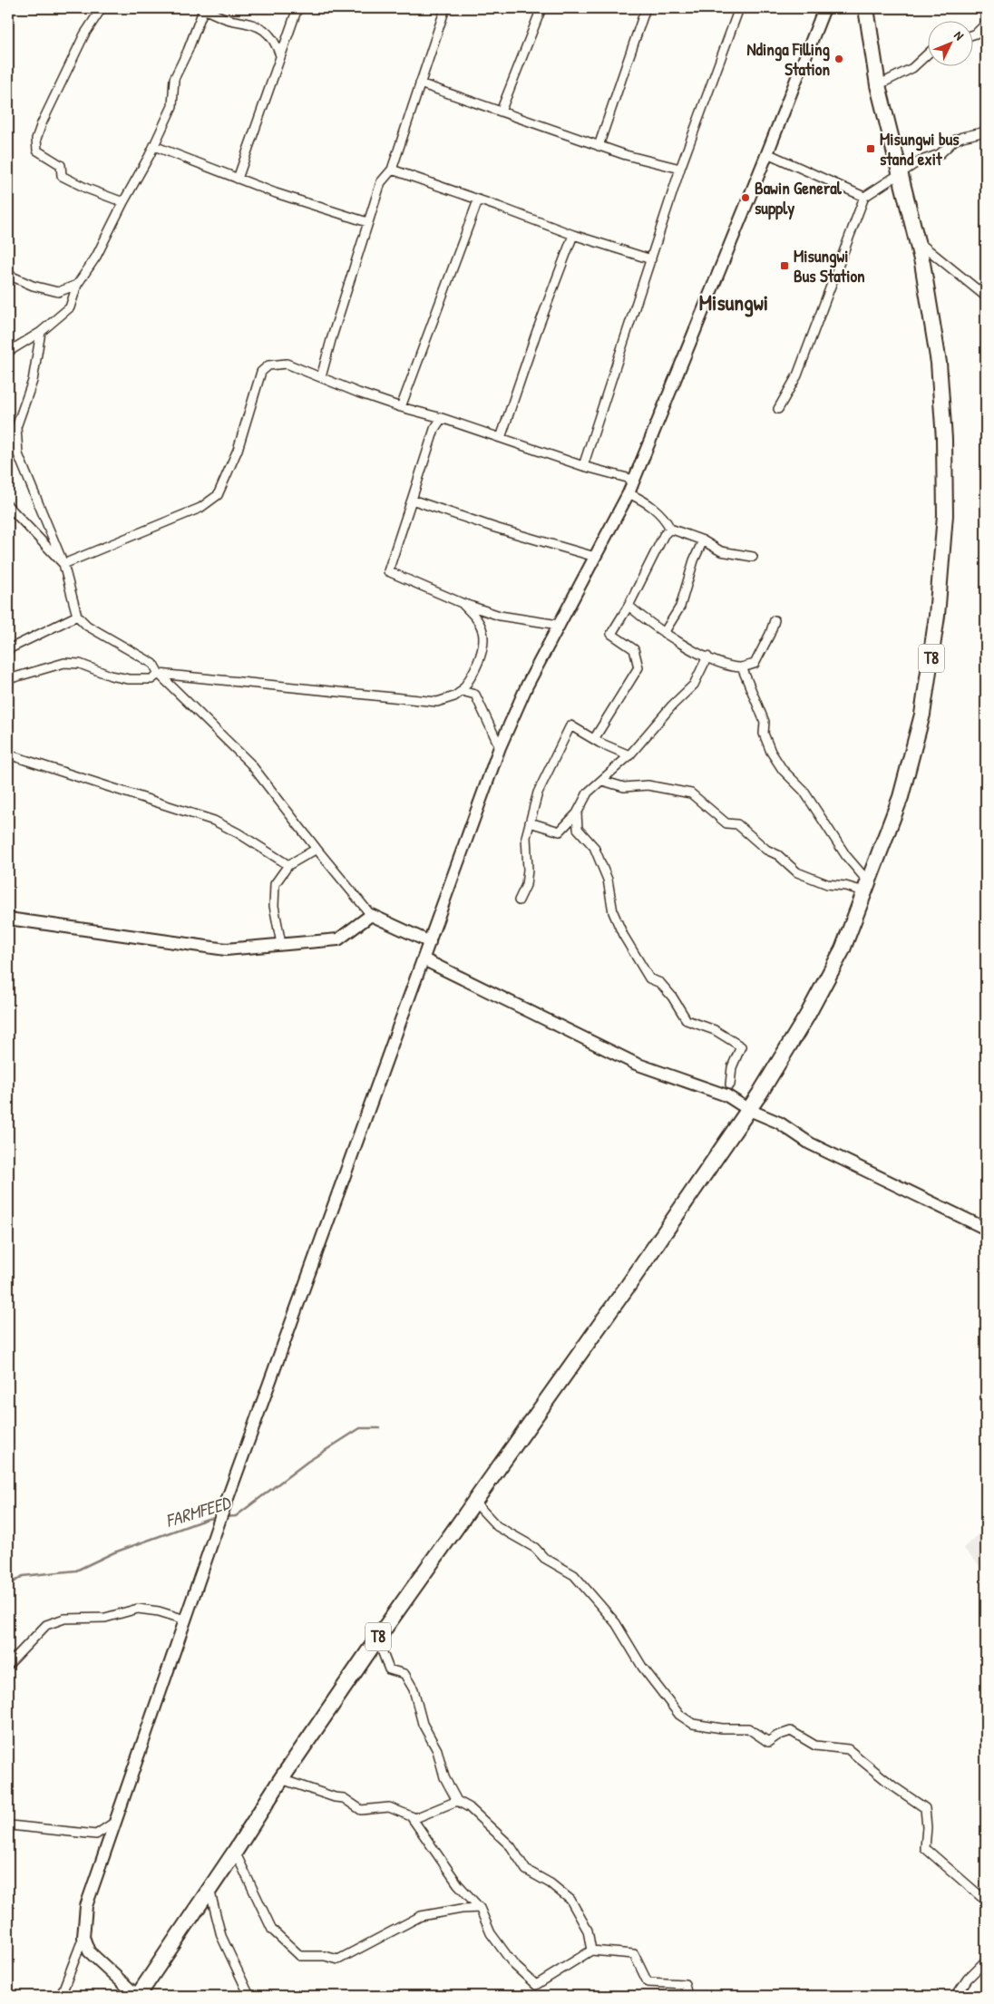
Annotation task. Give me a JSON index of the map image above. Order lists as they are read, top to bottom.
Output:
{
  "streets": {
    "highway": ["T8"]
  },
  "districts": ["Misungwi"],
  "water": ["FARMFEED"],
  "places": {
    "other": ["Ndinga Filling Station", "Bawin General supply"],
    "transit": ["Misungwi bus stand exit", "Misungwi Bus Station"]
  },
  "north": "top right"
}
